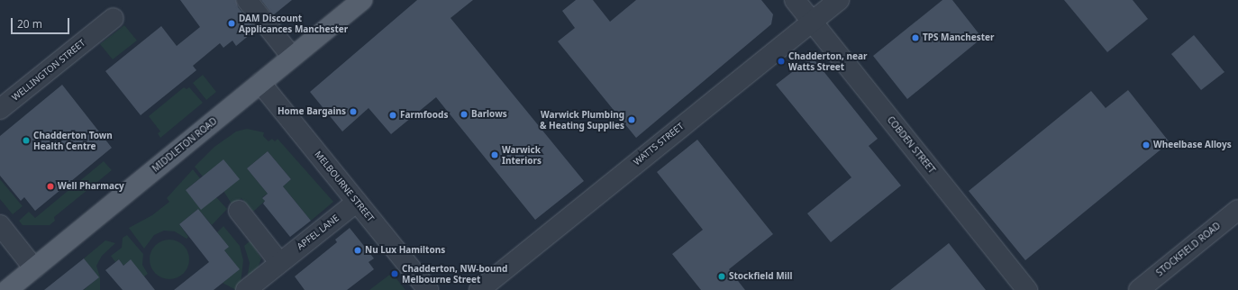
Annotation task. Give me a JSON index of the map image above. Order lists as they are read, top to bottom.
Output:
{
  "streets": {
    "main road": ["MIDDLETON ROAD"],
    "street": [
      "WELLINGTON STREET",
      "WATTS STREET",
      "COBDEN STREET",
      "MELBOURNE STREET",
      "APFEL LANE",
      "STOCKFIELD ROAD"
    ]
  },
  "crossings": [
    ["WATTS STREET", "COBDEN STREET"],
    ["MIDDLETON ROAD", "MELBOURNE STREET"],
    ["MELBOURNE STREET", "APFEL LANE"]
  ],
  "places": [
    "DAM Discount Applicances Manchester",
    "TPS Manchester",
    "Chadderton, near Watts Street",
    "Home Bargains",
    "Barlows",
    "Farmfoods",
    "Warwick Plumbing & Heating Supplies",
    "Chadderton Town Health Centre",
    "Wheelbase Alloys",
    "Warwick Interiors",
    "Well Pharmacy",
    "Nu Lux Hamiltons",
    "Chadderton, NW-bound Melbourne Street",
    "Stockfield Mill"
  ],
  "scale_bar": "20 m"
}
